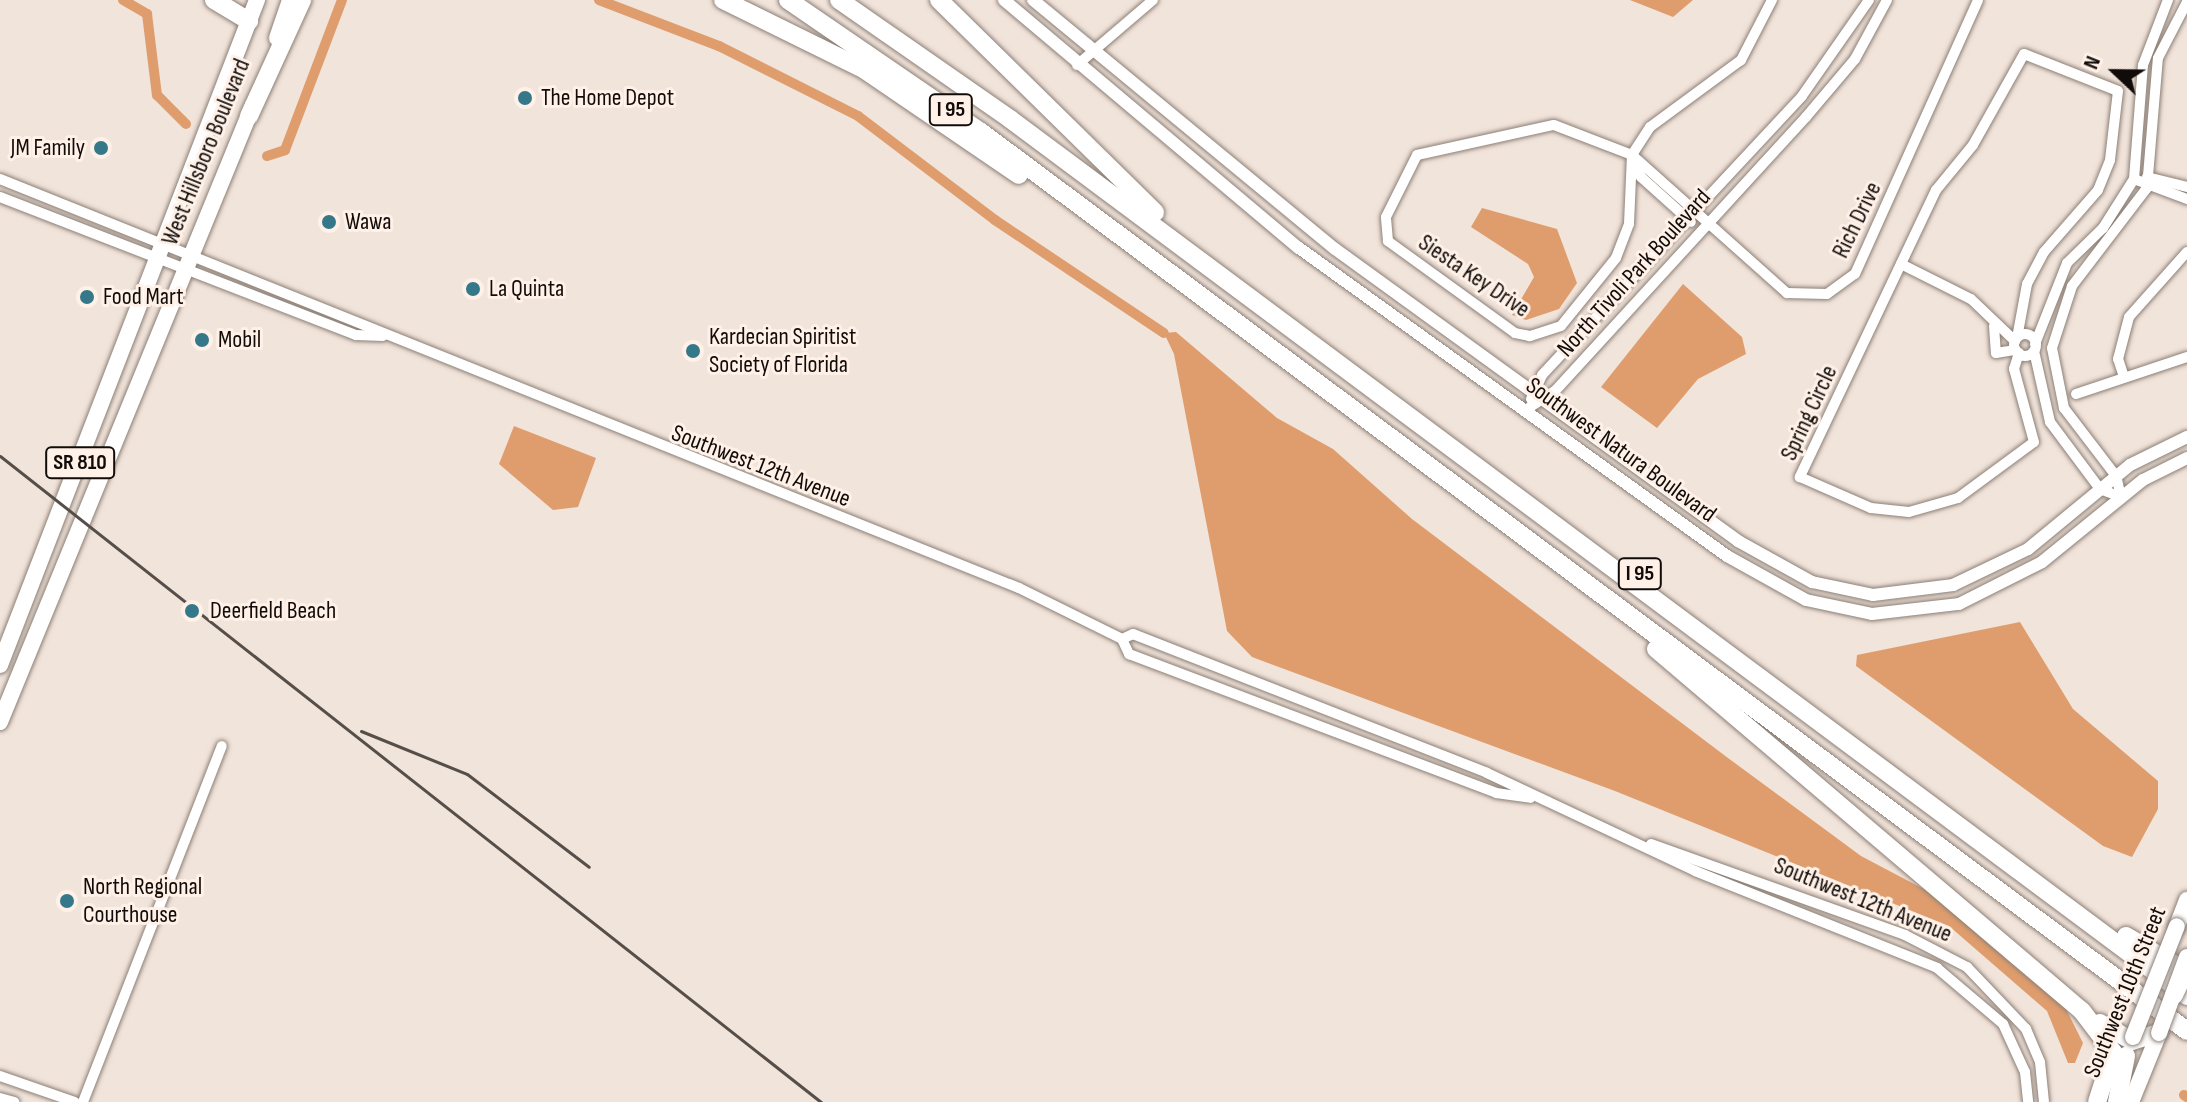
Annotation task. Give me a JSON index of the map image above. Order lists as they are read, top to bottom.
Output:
{
  "streets": {
    "highway": ["I 95"],
    "main road": ["West Hillsboro Boulevard", "SR 810", "Southwest 10th Street"],
    "street": [
      "Rich Drive",
      "North Tivoli Park Boulevard",
      "Siesta Key Drive",
      "Spring Circle",
      "Southwest Natura Boulevard",
      "Southwest 12th Avenue"
    ]
  },
  "crossings": [
    ["I 95", "Southwest 10th Street"],
    ["West Hillsboro Boulevard", "Southwest 12th Avenue"],
    ["Rich Drive", "North Tivoli Park Boulevard"],
    ["North Tivoli Park Boulevard", "Southwest Natura Boulevard"]
  ],
  "places": [
    "The Home Depot",
    "JM Family",
    "Wawa",
    "La Quinta",
    "Food Mart",
    "Mobil",
    "Kardecian Spiritist Society of Florida",
    "Deerfield Beach",
    "North Regional Courthouse"
  ],
  "north": "left"
}
